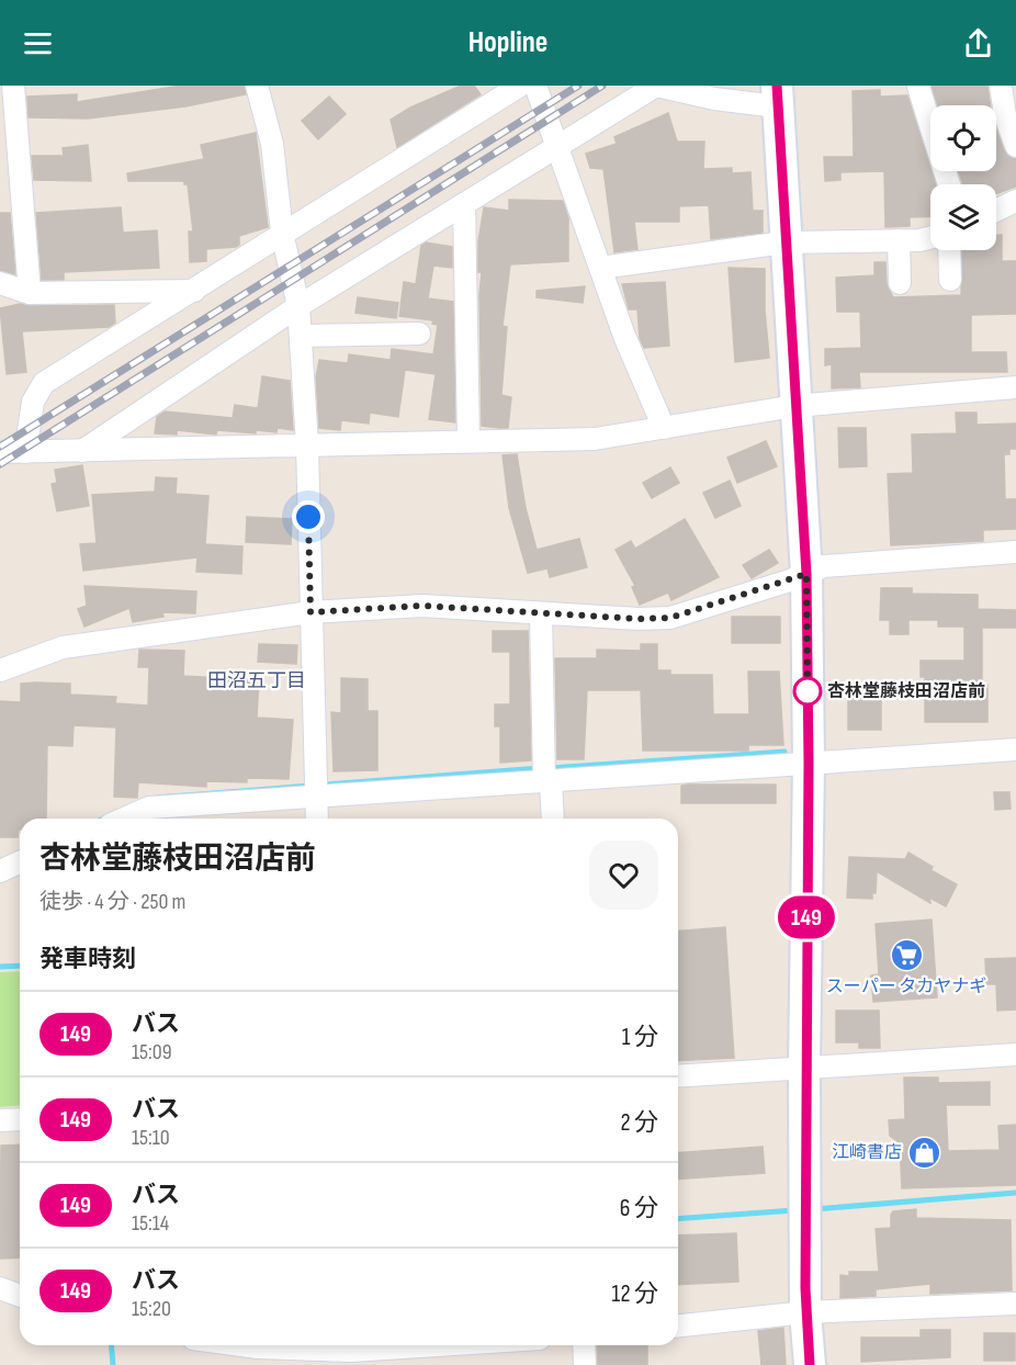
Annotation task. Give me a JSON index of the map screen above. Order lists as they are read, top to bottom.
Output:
{
  "districts": ["田沼五丁目"],
  "places": {
    "other": ["杏林堂藤枝田沼店前"],
    "supermarket": ["スーパー タカヤナギ"],
    "shop": ["江崎書店"]
  },
  "lines": ["bus line 149"],
  "page": {
    "header": "Hopline",
    "on_map": "149",
    "heading": [
      ["杏林堂藤枝田沼店前", "徒歩 · 4 分 · 250 m"],
      "発車時刻"
    ],
    "list": [
      {
        "mark": "149",
        "name": "バス",
        "note": "15:09",
        "value": "1 分"
      },
      {
        "mark": "149",
        "name": "バス",
        "note": "15:10",
        "value": "2 分"
      },
      {
        "mark": "149",
        "name": "バス",
        "note": "15:14",
        "value": "6 分"
      },
      {
        "mark": "149",
        "name": "バス",
        "note": "15:20",
        "value": "12 分"
      }
    ]
  }
}
